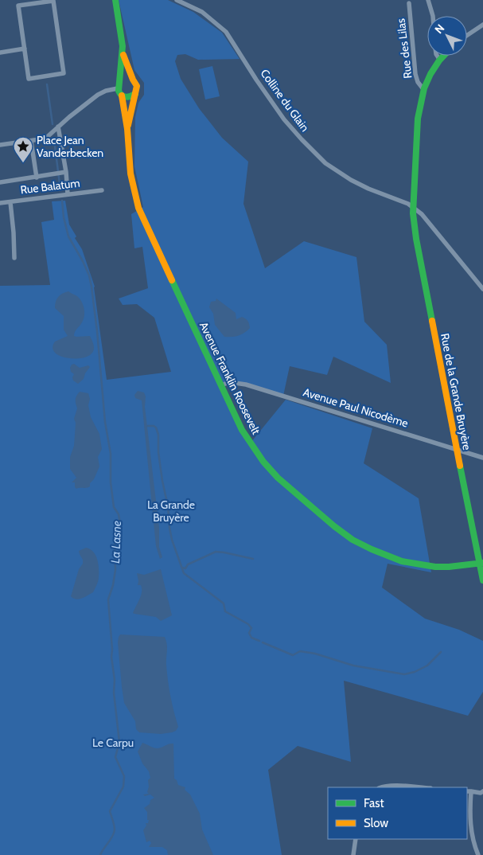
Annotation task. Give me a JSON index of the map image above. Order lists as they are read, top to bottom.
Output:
{
  "streets": {
    "main road": ["Avenue Franklin Roosevelt", "Rue de la Grande Bruyère"],
    "street": [
      "Rue des Lilas",
      "Colline du Glain",
      "Rue Balatum",
      "Avenue Paul Nicodème"
    ]
  },
  "crossings": [
    ["Rue des Lilas", "Rue de la Grande Bruyère"],
    ["Colline du Glain", "Rue de la Grande Bruyère"],
    ["Avenue Franklin Roosevelt", "Rue de la Grande Bruyère"],
    ["Avenue Franklin Roosevelt", "Avenue Paul Nicodème"],
    ["Rue de la Grande Bruyère", "Avenue Paul Nicodème"]
  ],
  "water": ["La Lasne"],
  "parks": ["La Grande Bruyère", "Le Carpu"],
  "places": {
    "place": ["Place Jean Vanderbecken"]
  },
  "legend": ["Fast", "Slow"],
  "north": "top left"
}
